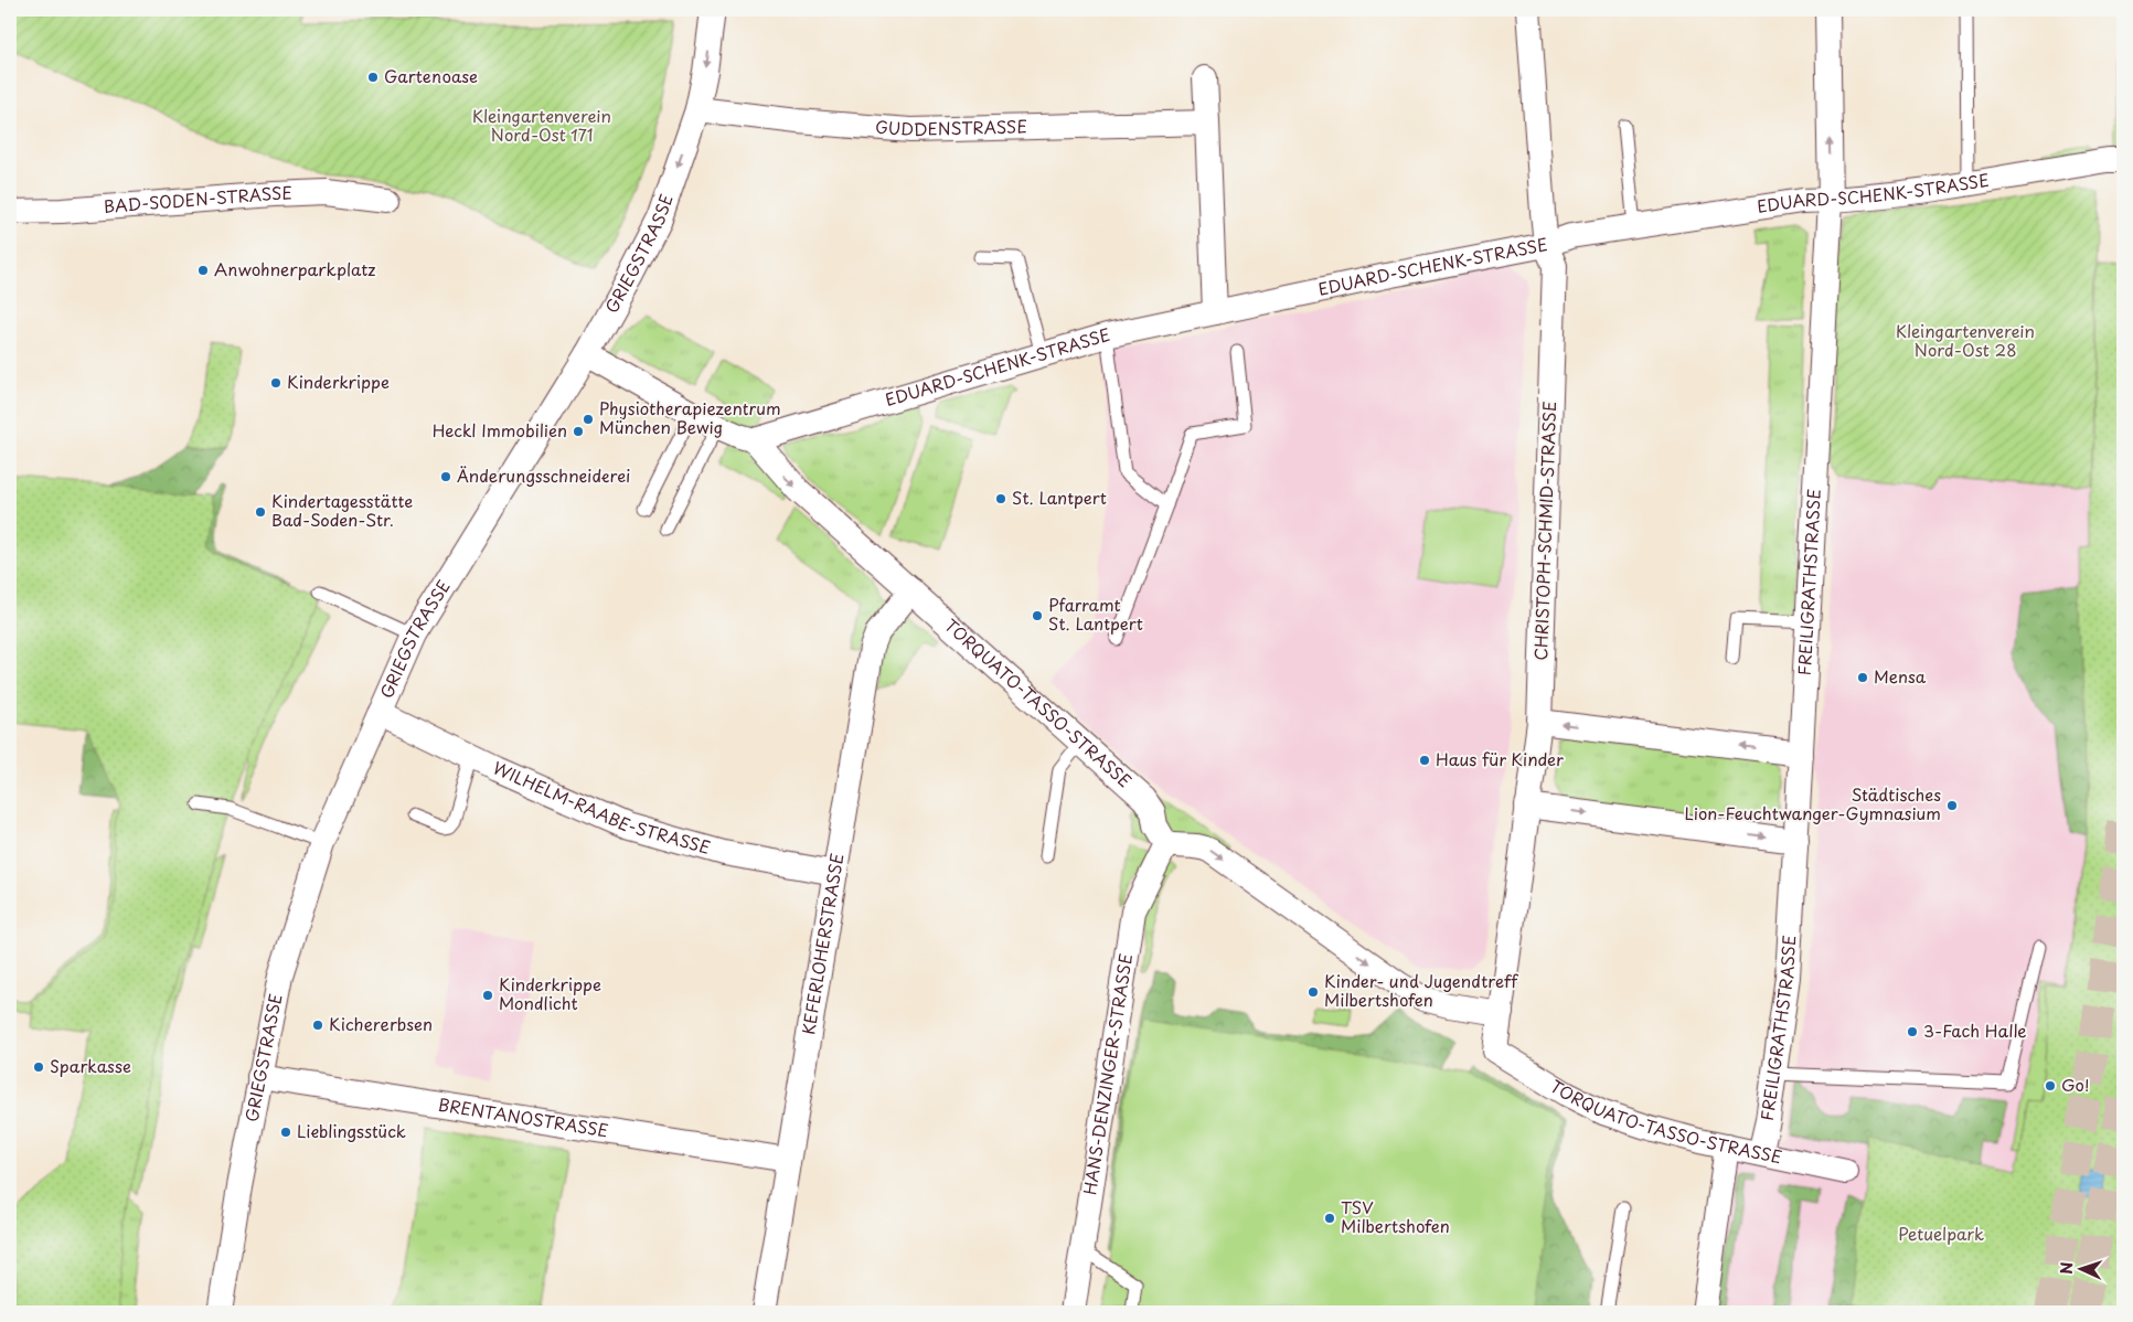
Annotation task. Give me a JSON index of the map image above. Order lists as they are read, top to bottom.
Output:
{
  "streets": {
    "street": [
      "GUDDENSTRASSE",
      "EDUARD-SCHENK-STRASSE",
      "BAD-SODEN-STRASSE",
      "GRIEGSTRASSE",
      "CHRISTOPH-SCHMID-STRASSE",
      "FREILIGRATHSTRASSE",
      "TORQUATO-TASSO-STRASSE",
      "WILHELM-RAABE-STRASSE",
      "KEFERLOHERSTRASSE",
      "HANS-DENZINGER-STRASSE",
      "BRENTANOSTRASSE"
    ]
  },
  "crossings": [
    ["GUDDENSTRASSE", "GRIEGSTRASSE"],
    ["EDUARD-SCHENK-STRASSE", "CHRISTOPH-SCHMID-STRASSE"],
    ["EDUARD-SCHENK-STRASSE", "FREILIGRATHSTRASSE"],
    ["EDUARD-SCHENK-STRASSE", "TORQUATO-TASSO-STRASSE"],
    ["GRIEGSTRASSE", "TORQUATO-TASSO-STRASSE"],
    ["GRIEGSTRASSE", "WILHELM-RAABE-STRASSE"],
    ["GRIEGSTRASSE", "BRENTANOSTRASSE"],
    ["CHRISTOPH-SCHMID-STRASSE", "TORQUATO-TASSO-STRASSE"],
    ["FREILIGRATHSTRASSE", "TORQUATO-TASSO-STRASSE"],
    ["TORQUATO-TASSO-STRASSE", "KEFERLOHERSTRASSE"],
    ["TORQUATO-TASSO-STRASSE", "HANS-DENZINGER-STRASSE"],
    ["WILHELM-RAABE-STRASSE", "KEFERLOHERSTRASSE"],
    ["KEFERLOHERSTRASSE", "BRENTANOSTRASSE"]
  ],
  "parks": ["Kleingartenverein Nord-Ost 171", "Kleingartenverein Nord-Ost 28", "Petuelpark"],
  "places": [
    "Gartenoase",
    "Anwohnerparkplatz",
    "Kinderkrippe",
    "Physiotherapiezentrum München Bewig",
    "Heckl Immobilien",
    "Änderungsschneiderei",
    "St. Lantpert",
    "Kindertagesstätte Bad-Soden-Str.",
    "Pfarramt St. Lantpert",
    "Mensa",
    "Haus für Kinder",
    "Städtisches Lion-Feuchtwanger-Gymnasium",
    "Kinder- und Jugendtreff Milbertshofen",
    "Kinderkrippe Mondlicht",
    "Kichererbsen",
    "3-Fach Halle",
    "Sparkasse",
    "Go!",
    "Lieblingsstück",
    "TSV Milbertshofen"
  ],
  "north": "left"
}
